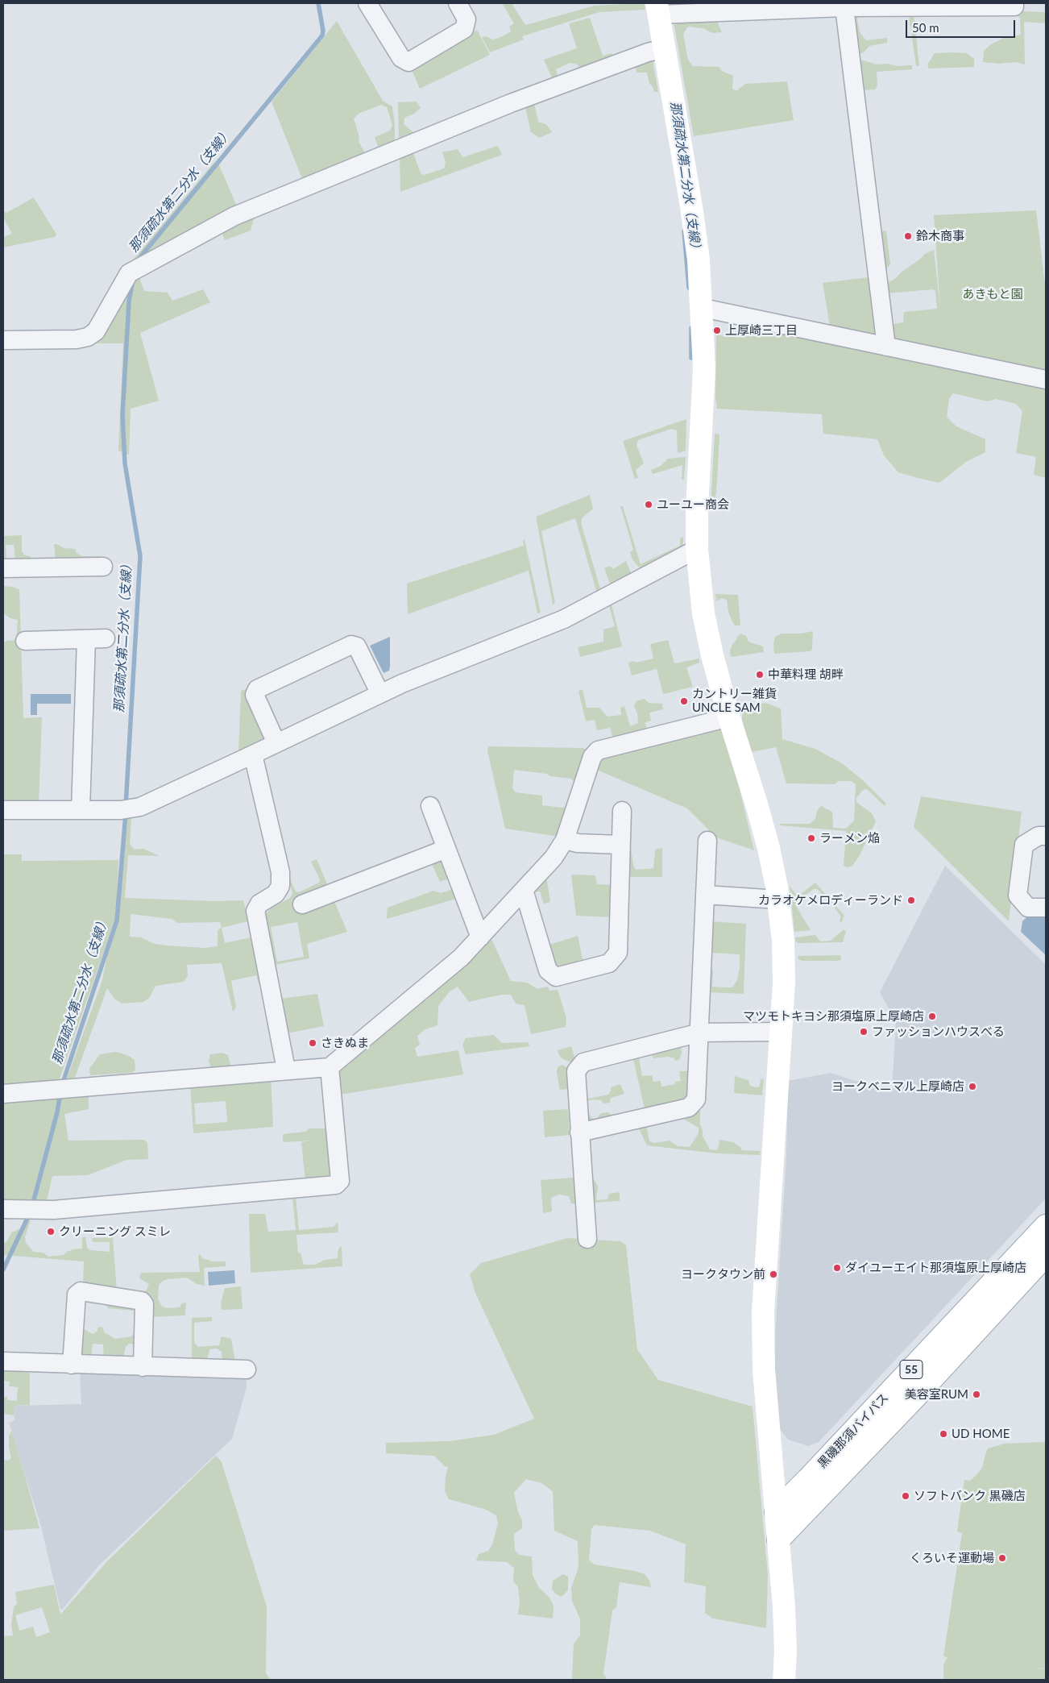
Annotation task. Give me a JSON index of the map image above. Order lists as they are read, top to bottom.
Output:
{
  "streets": {
    "street": ["55", "黒磯那須バイパス"]
  },
  "water": ["那須疏水第二分水（支線）"],
  "parks": ["あきもと園"],
  "places": [
    "鈴木商事",
    "上厚崎三丁目",
    "ユーユー商会",
    "中華料理 胡畔",
    "カントリー雑貨 UNCLE SAM",
    "ラーメン焔",
    "カラオケメロディーランド",
    "マツモトキヨシ那須塩原上厚崎店",
    "ファッションハウスべる",
    "さきぬま",
    "ヨークベニマル上厚崎店",
    "クリーニング スミレ",
    "ダイユーエイト那須塩原上厚崎店",
    "ヨークタウン前",
    "美容室RUM",
    "UD HOME",
    "ソフトバンク 黒磯店",
    "くろいそ運動場"
  ],
  "scale_bar": "50 m"
}
